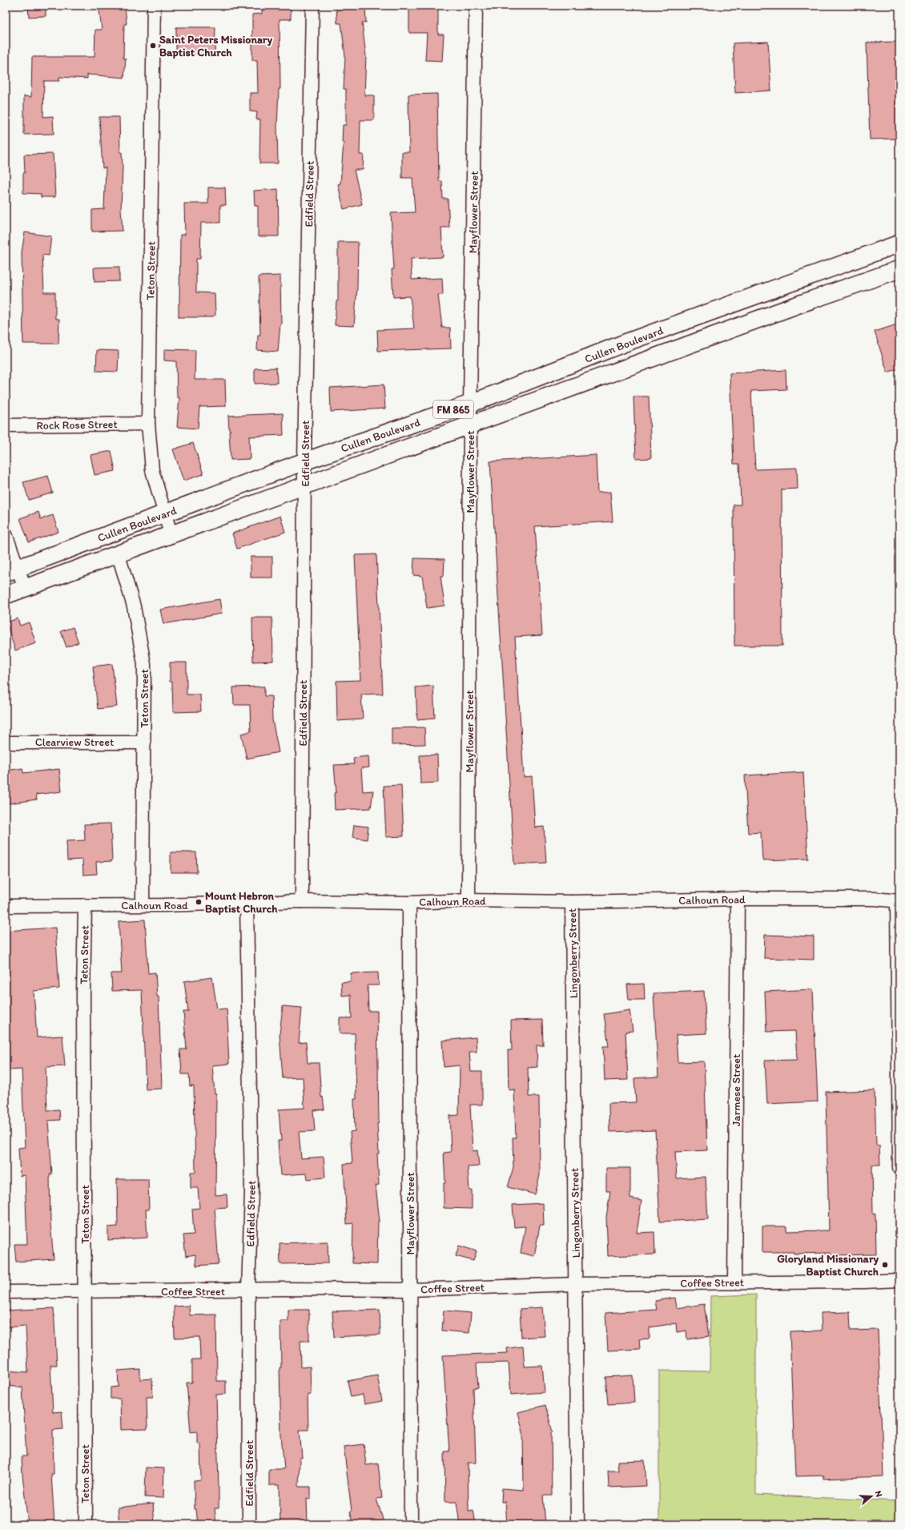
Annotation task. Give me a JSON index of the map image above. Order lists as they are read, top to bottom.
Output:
{
  "streets": {
    "main road": ["Cullen Boulevard", "FM 865"],
    "street": [
      "Edfield Street",
      "Mayflower Street",
      "Teton Street",
      "Rock Rose Street",
      "Clearview Street",
      "Calhoun Road",
      "Lingonberry Street",
      "Jarmese Street",
      "Coffee Street"
    ]
  },
  "crossings": [
    ["Edfield Street", "Cullen Boulevard"],
    ["Edfield Street", "Calhoun Road"],
    ["Edfield Street", "Coffee Street"],
    ["Mayflower Street", "Cullen Boulevard"],
    ["Mayflower Street", "Calhoun Road"],
    ["Mayflower Street", "Coffee Street"],
    ["Teton Street", "Cullen Boulevard"],
    ["Teton Street", "Rock Rose Street"],
    ["Teton Street", "Clearview Street"],
    ["Teton Street", "Calhoun Road"],
    ["Teton Street", "Coffee Street"],
    ["Calhoun Road", "Lingonberry Street"],
    ["Calhoun Road", "Jarmese Street"],
    ["Lingonberry Street", "Coffee Street"],
    ["Jarmese Street", "Coffee Street"]
  ],
  "places": ["Saint Peters Missionary Baptist Church", "Mount Hebron Baptist Church", "Gloryland Missionary Baptist Church"],
  "north": "right"
}
